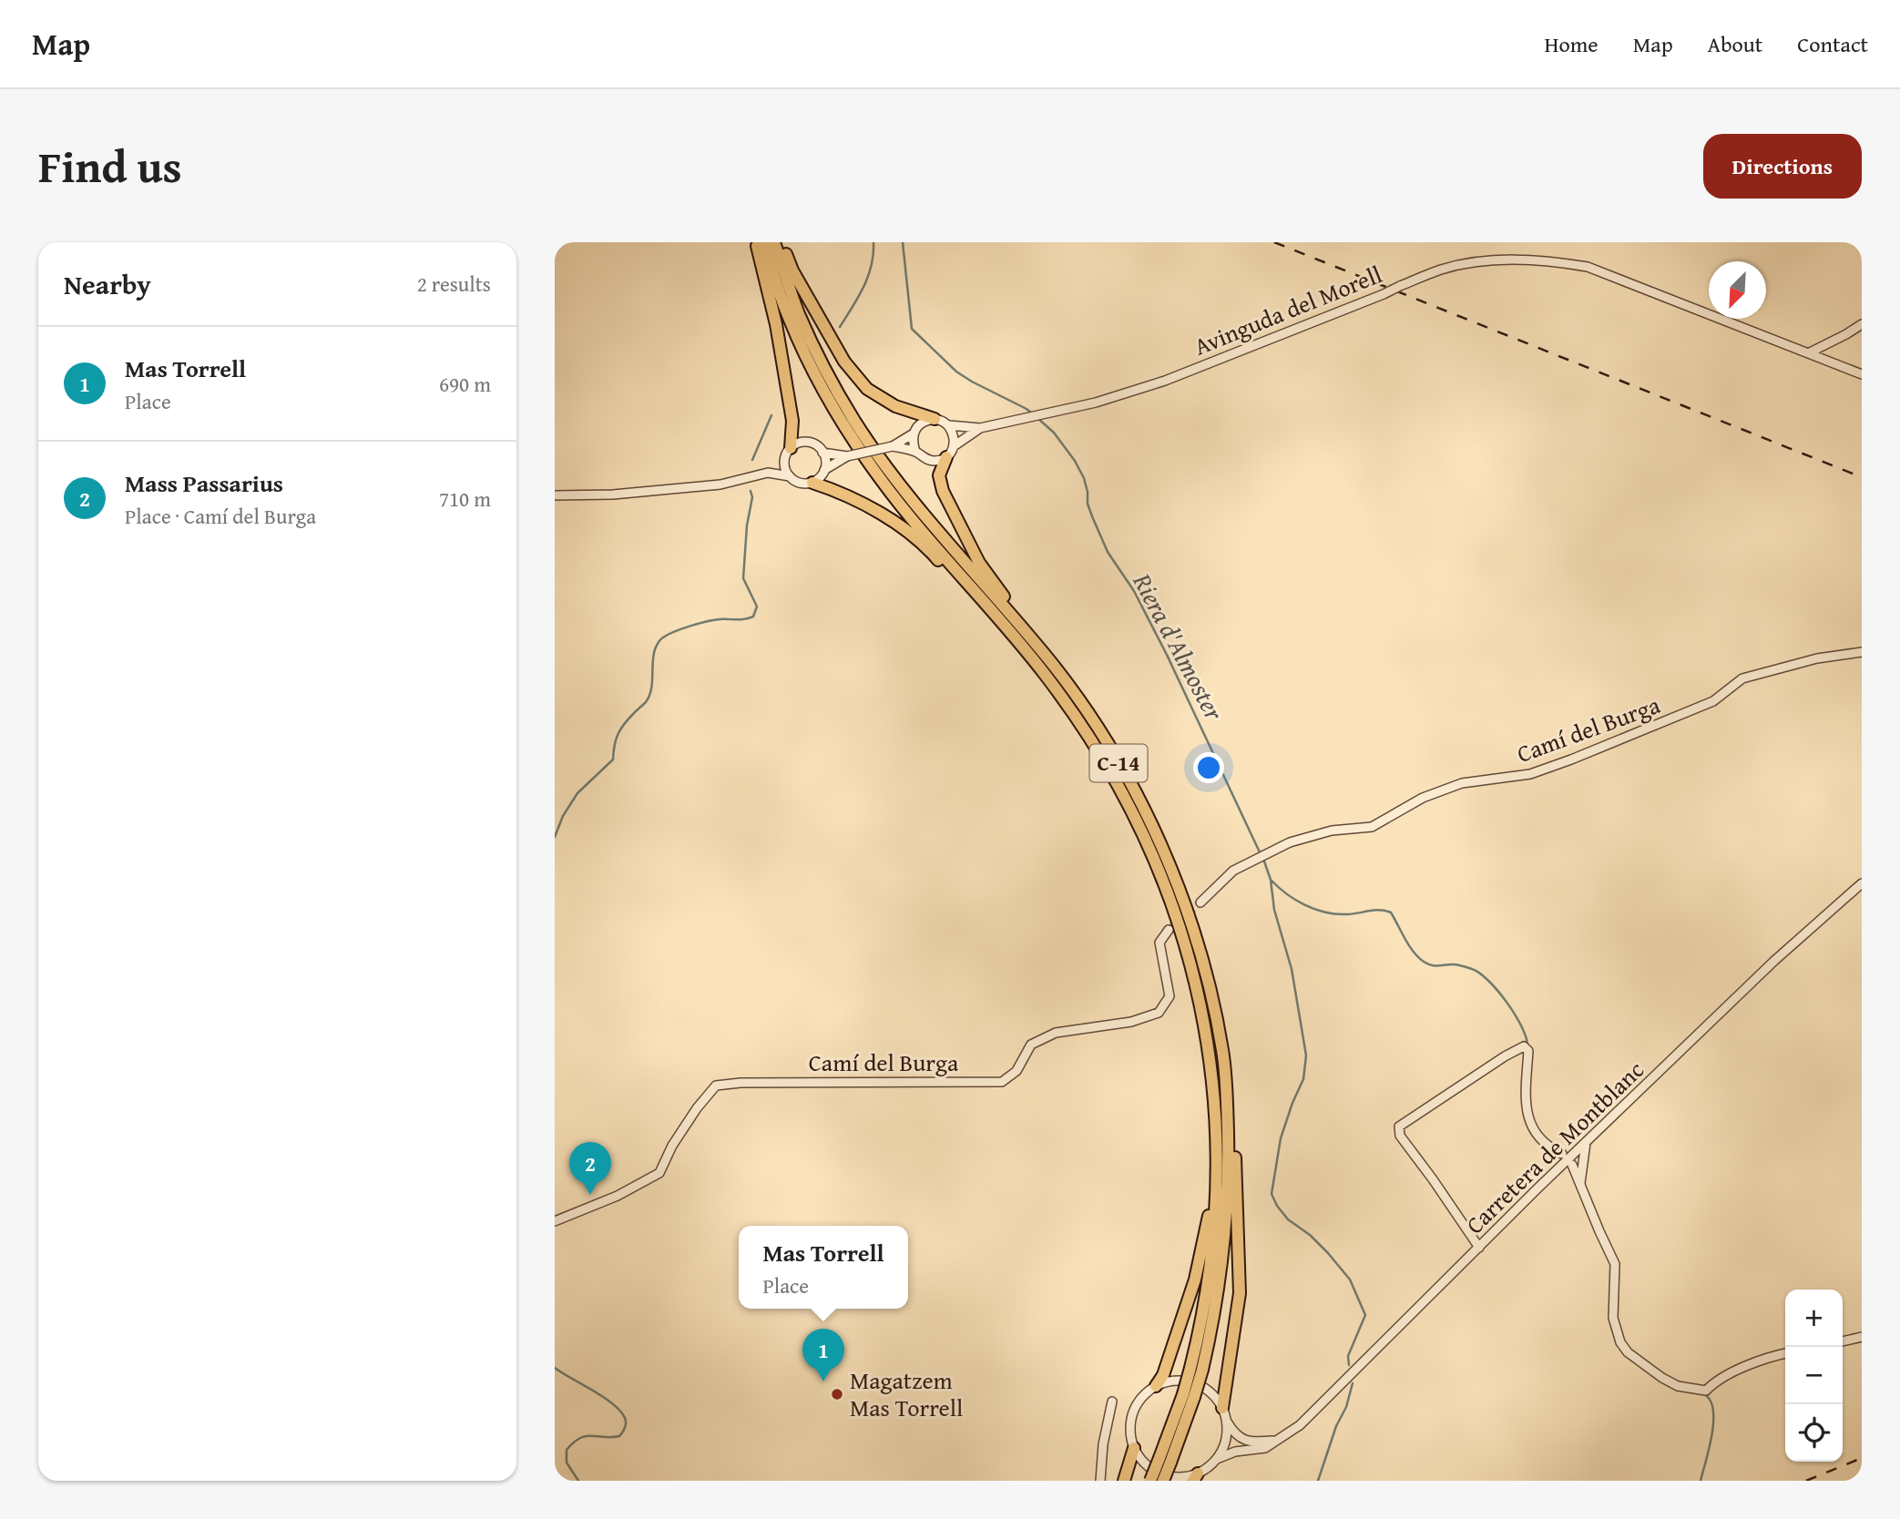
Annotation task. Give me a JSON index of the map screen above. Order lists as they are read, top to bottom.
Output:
{
  "streets": {
    "highway": ["C-14"],
    "street": ["Avinguda del Morell", "Camí del Burga", "Carretera de Montblanc"]
  },
  "water": ["Riera d'Almoster"],
  "places": ["Magatzem Mas Torrell"],
  "north": "bottom left",
  "page": {
    "header": "Map",
    "nav": [
      "Home",
      "Map",
      "About",
      "Contact"
    ],
    "title": "Find us",
    "buttons": "Directions",
    "heading": ["Nearby", "2 results"],
    "list": [
      {
        "mark": "1",
        "name": "Mas Torrell",
        "note": "Place",
        "value": "690 m"
      },
      {
        "mark": "2",
        "name": "Mass Passarius",
        "note": "Place · Camí del Burga",
        "value": "710 m"
      }
    ],
    "pins": ["2", "1"],
    "popup": ["Mas Torrell", "Place"],
    "map_buttons": ["+", "−"]
  }
}
